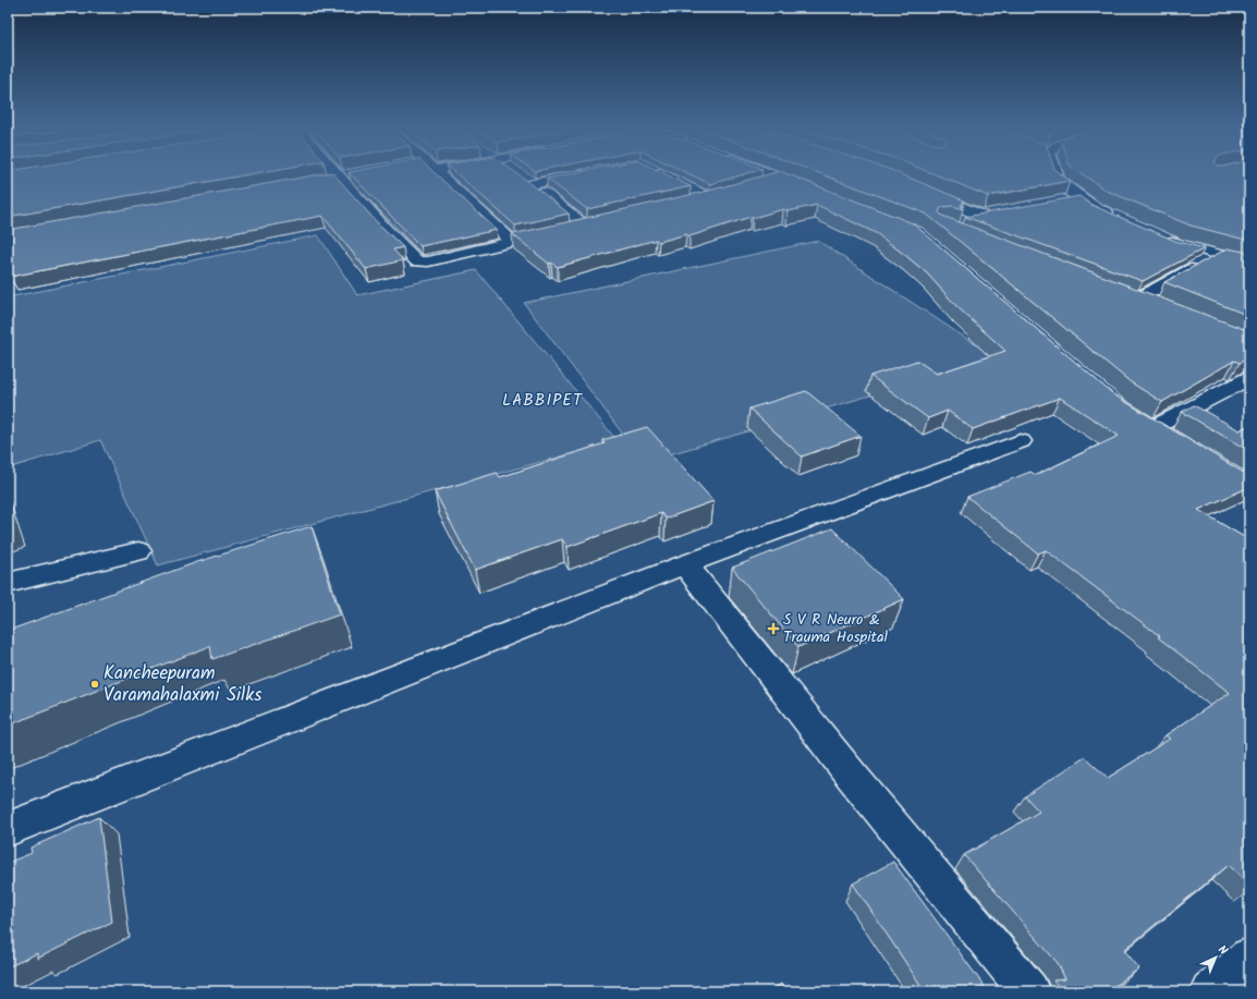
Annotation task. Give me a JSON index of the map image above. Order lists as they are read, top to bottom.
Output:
{
  "districts": ["LABBIPET"],
  "places": {
    "health": ["S V R Neuro & Trauma Hospital"],
    "other": ["Kancheepuram Varamahalaxmi Silks"]
  },
  "north": "top right"
}
